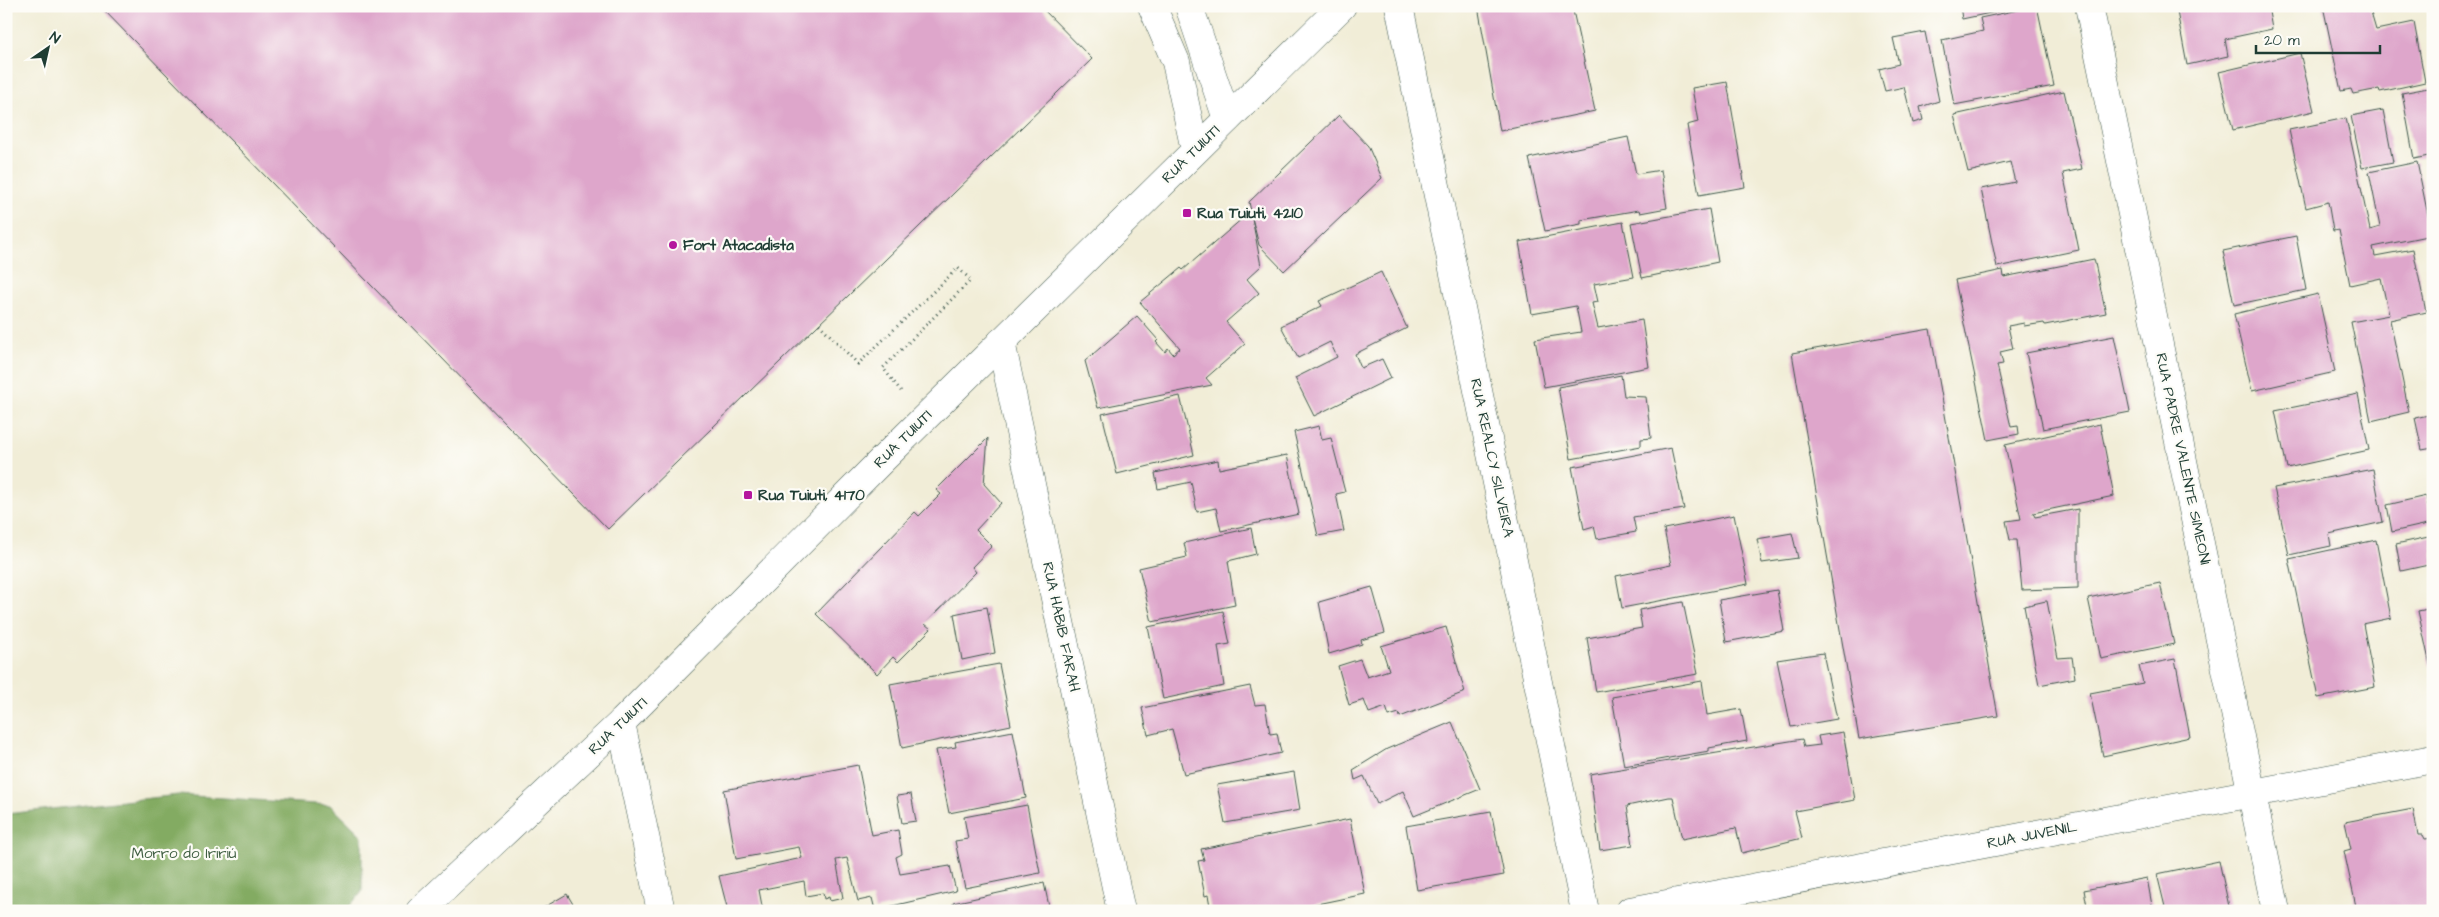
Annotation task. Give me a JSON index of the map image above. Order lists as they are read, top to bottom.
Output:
{
  "streets": {
    "street": [
      "RUA TUIUTI",
      "RUA REALCY SILVEIRA",
      "RUA PADRE VALENTE SIMEONI",
      "RUA HABIB FARAH",
      "RUA JUVENIL"
    ]
  },
  "crossings": [
    ["RUA TUIUTI", "RUA HABIB FARAH"],
    ["RUA PADRE VALENTE SIMEONI", "RUA JUVENIL"]
  ],
  "parks": ["Morro do Iririú"],
  "places": {
    "transit": ["Rua Tuiuti, 4210", "Rua Tuiuti, 4170"],
    "other": ["Fort Atacadista"]
  },
  "scale_bar": "20 m",
  "north": "top right"
}
